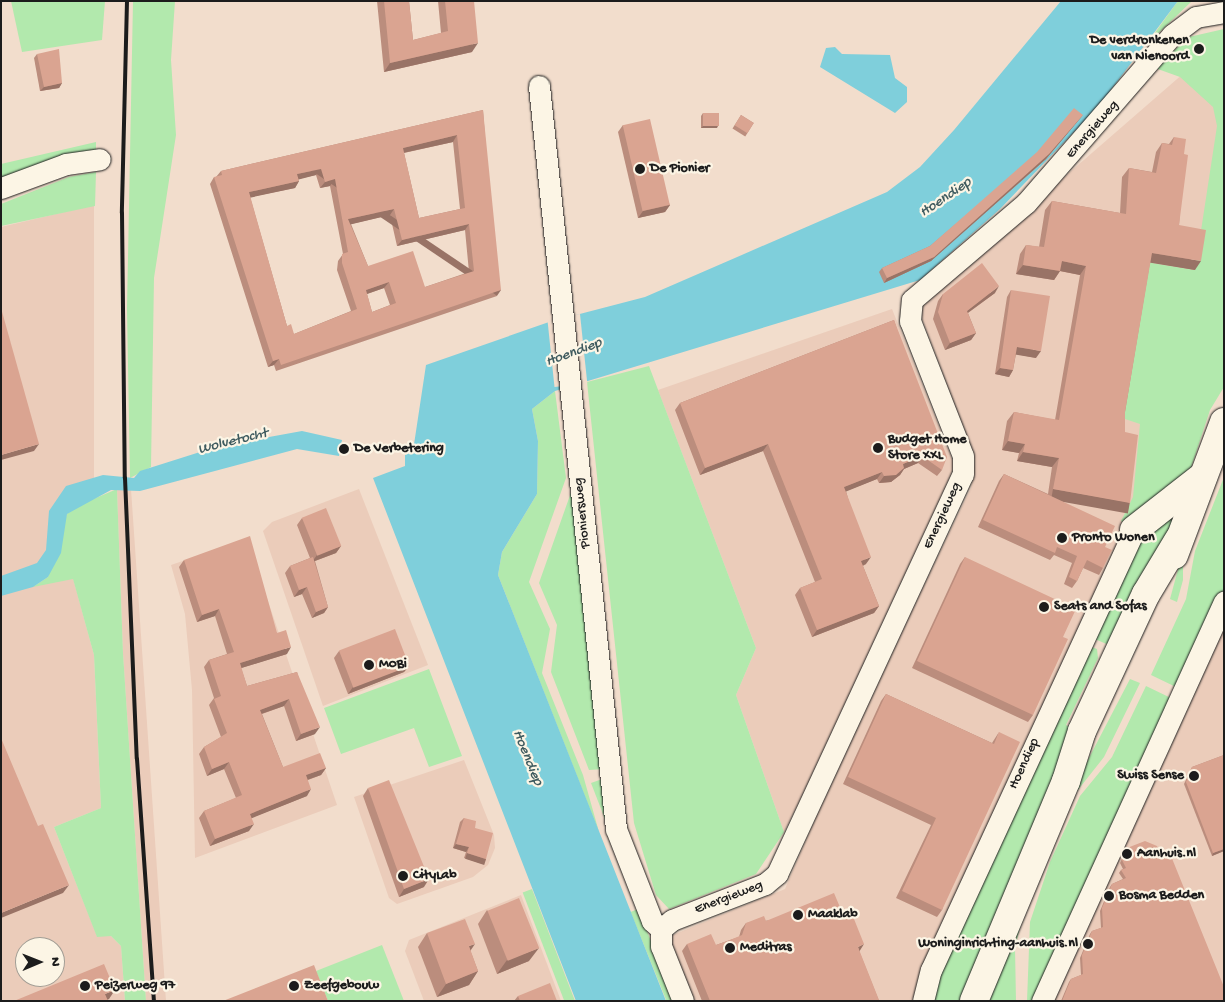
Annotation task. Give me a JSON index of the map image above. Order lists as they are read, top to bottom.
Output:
{
  "streets": {
    "street": ["Energieweg", "Pioniersweg", "Hoendiep"]
  },
  "crossings": [
    ["Energieweg", "Pioniersweg"]
  ],
  "water": ["Hoendiep", "Wolvetocht"],
  "places": [
    "De verdronkenen van Nienoord",
    "De Pionier",
    "Budget Home Store XXL",
    "De Verbetering",
    "Pronto Wonen",
    "Seats and Sofas",
    "M0Bi",
    "Swiss Sense",
    "Aanhuis.nl",
    "CityLab",
    "Bosma Bedden",
    "Maaklab",
    "Woninginrichting-aanhuis.nl",
    "Meditras",
    "Peizerweg 97",
    "Zeefgebouw"
  ],
  "north": "right"
}
